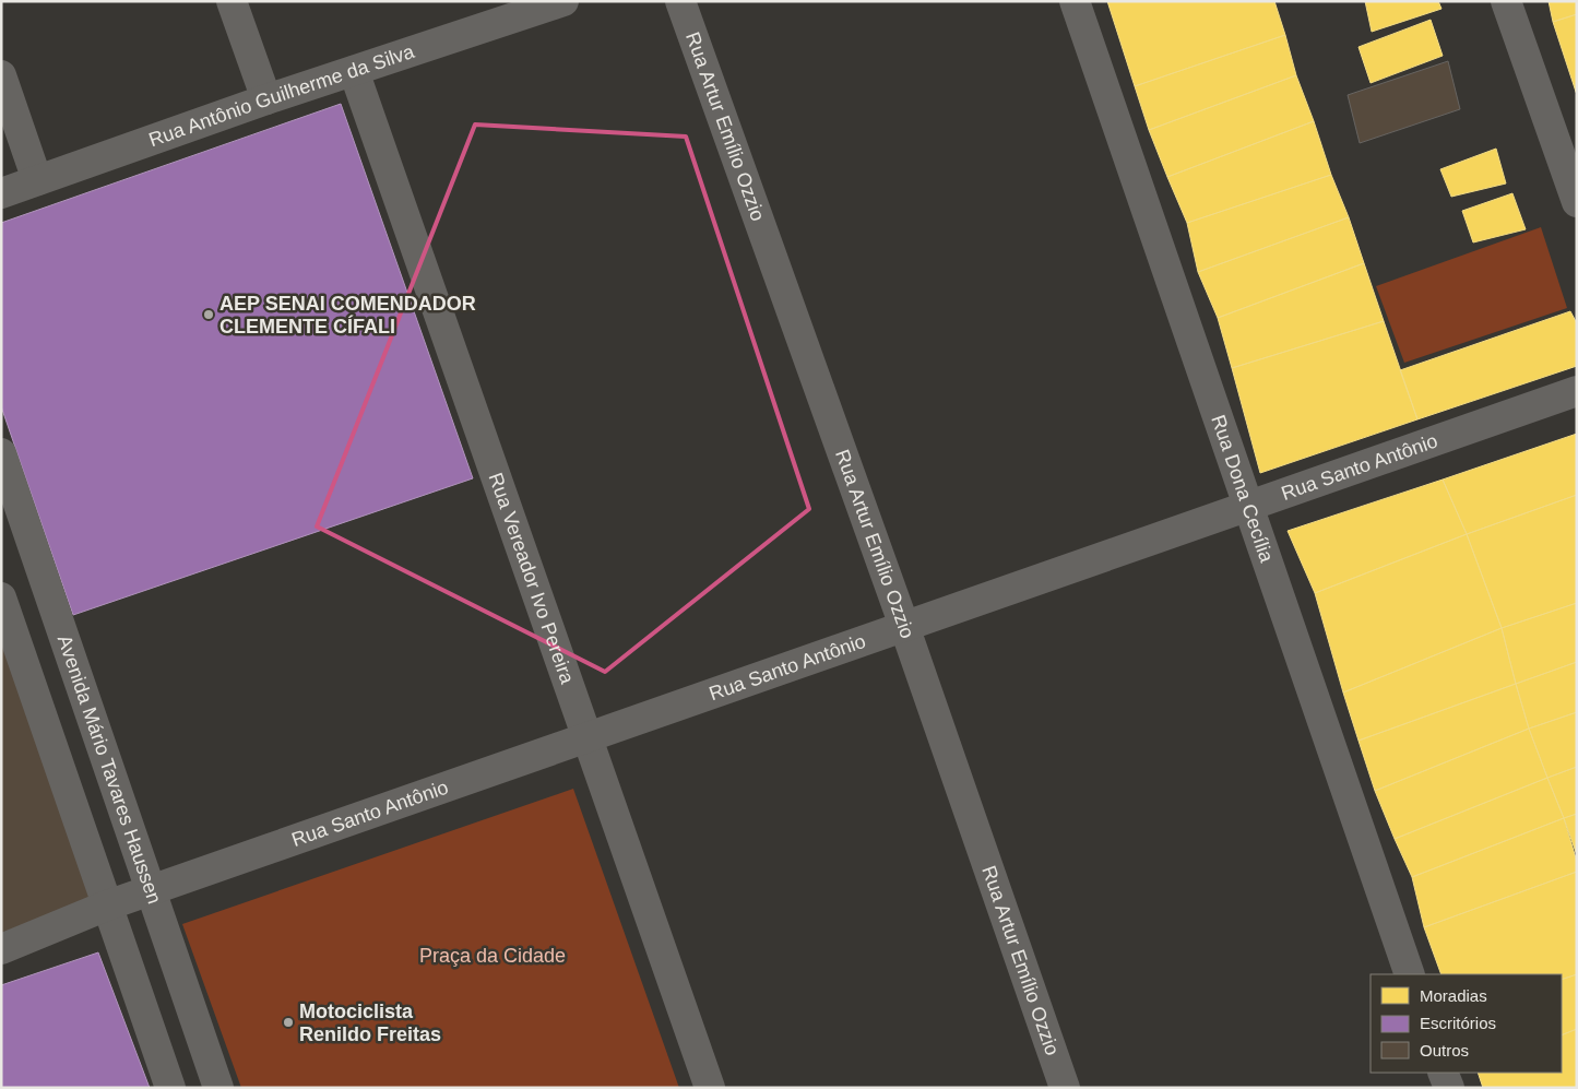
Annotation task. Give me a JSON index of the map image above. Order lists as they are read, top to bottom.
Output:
{
  "streets": {
    "street": [
      "Rua Antônio Guilherme da Silva",
      "Rua Artur Emílio Ozzio",
      "Rua Santo Antônio",
      "Rua Dona Cecília",
      "Rua Vereador Ivo Pereira",
      "Avenida Mário Tavares Haussen"
    ]
  },
  "crossings": [
    ["Rua Antônio Guilherme da Silva", "Rua Vereador Ivo Pereira"],
    ["Rua Artur Emílio Ozzio", "Rua Santo Antônio"],
    ["Rua Santo Antônio", "Rua Dona Cecília"],
    ["Rua Santo Antônio", "Rua Vereador Ivo Pereira"],
    ["Rua Santo Antônio", "Avenida Mário Tavares Haussen"]
  ],
  "parks": ["Praça da Cidade"],
  "places": ["AEP SENAI COMENDADOR CLEMENTE CÍFALI", "Motociclista Renildo Freitas"],
  "legend": ["Moradias", "Escritórios", "Outros"]
}
